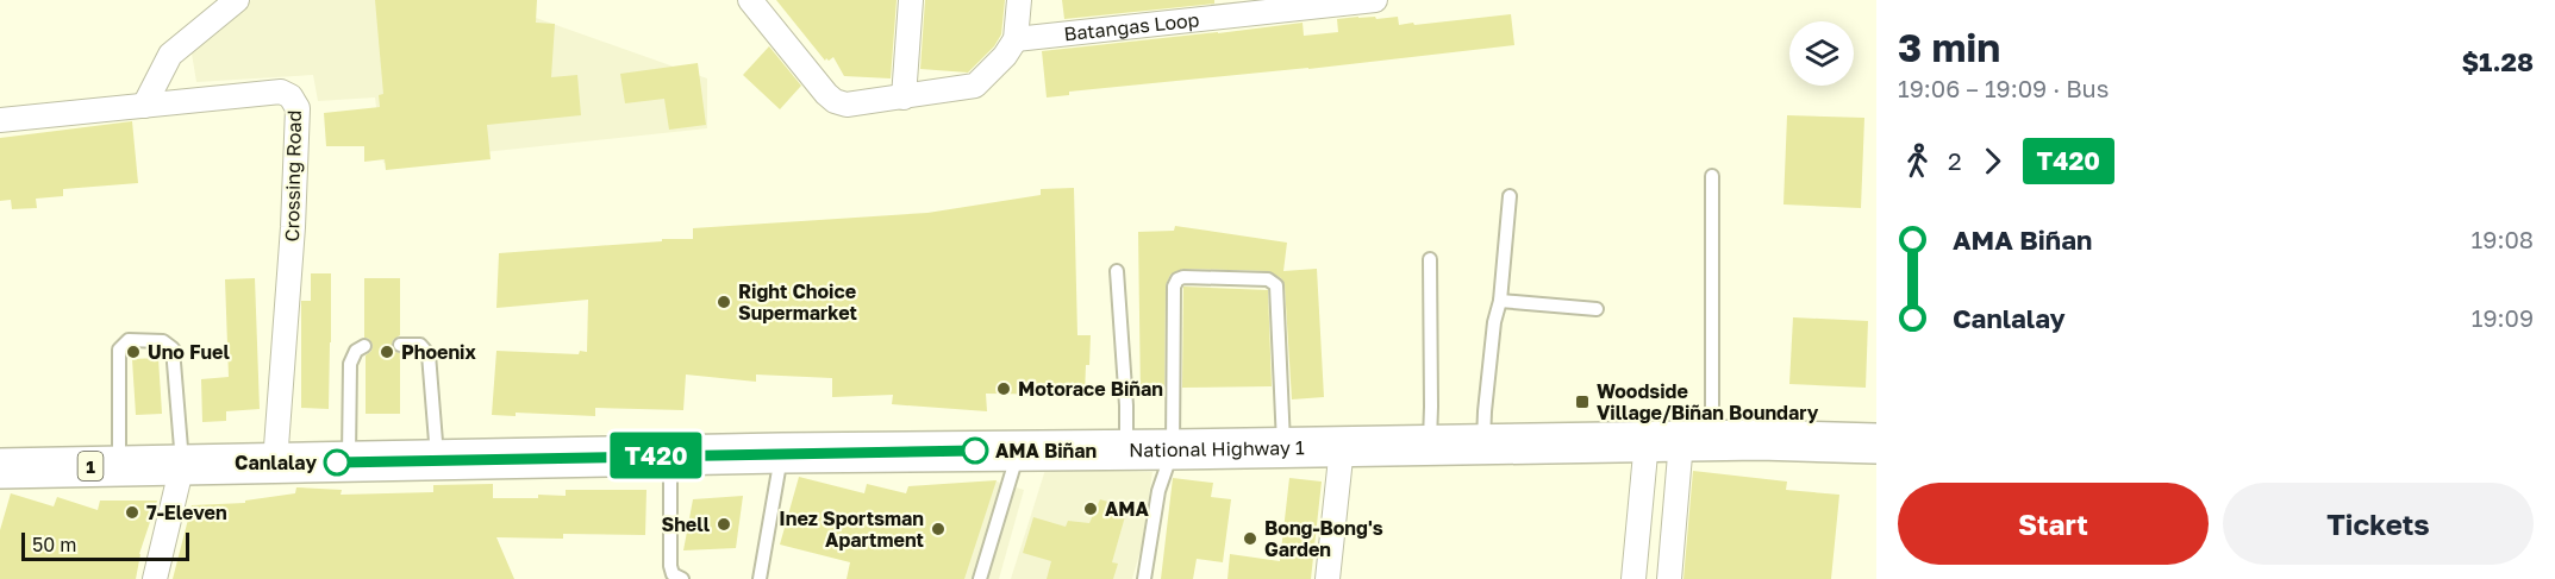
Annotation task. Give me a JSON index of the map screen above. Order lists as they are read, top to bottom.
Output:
{
  "streets": {
    "highway": ["National Highway 1", "1"],
    "street": ["Batangas Loop", "Crossing Road"]
  },
  "crossings": [
    ["Crossing Road", "National Highway 1"]
  ],
  "places": {
    "other": [
      "Right Choice Supermarket",
      "Uno Fuel",
      "Phoenix",
      "Motorace Biñan",
      "AMA Biñan",
      "Canlalay",
      "AMA",
      "7-Eleven",
      "Shell",
      "Inez Sportsman Apartment",
      "Bong-Bong's Garden"
    ],
    "transit": ["Woodside Village/Biñan Boundary"]
  },
  "lines": ["bus line T420"],
  "scale_bar": "50 m",
  "page": {
    "on_map": "T420",
    "heading": ["3 min", "19:06 – 19:09 · Bus", "$1.28"],
    "legs": ["2", "T420"],
    "list": [
      {
        "name": "AMA Biñan",
        "value": "19:08"
      },
      {
        "name": "Canlalay",
        "value": "19:09"
      }
    ],
    "buttons": ["Start", "Tickets"],
    "scale": "50 m"
  }
}
